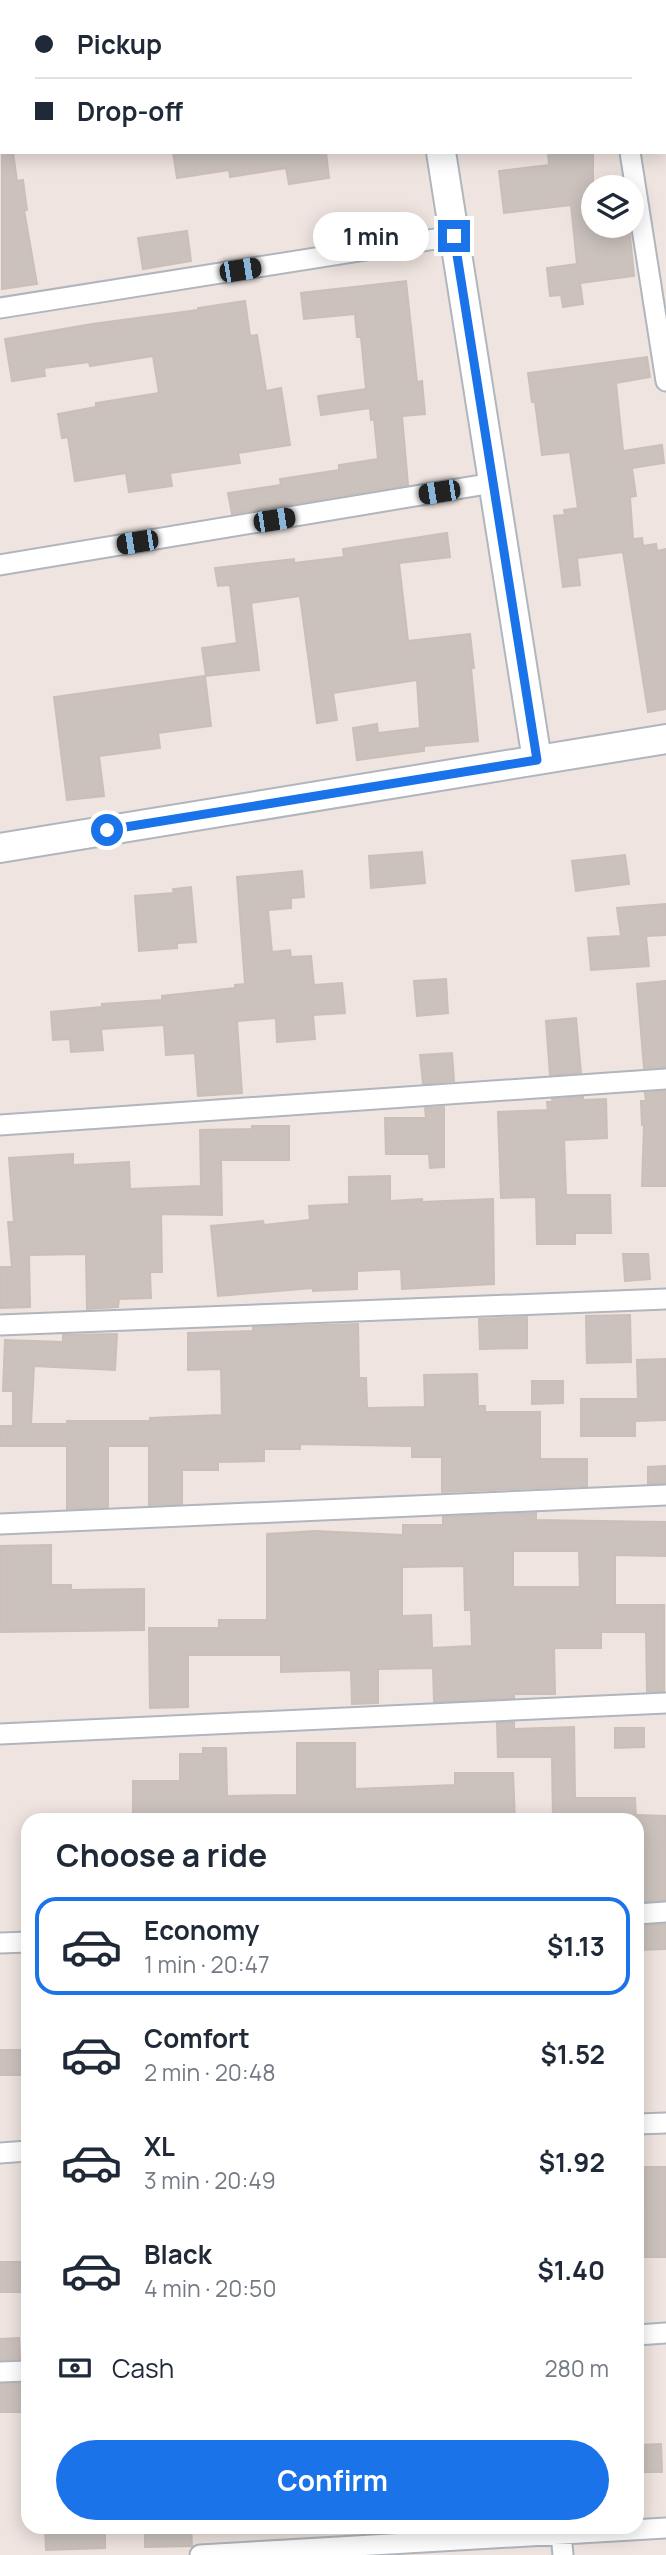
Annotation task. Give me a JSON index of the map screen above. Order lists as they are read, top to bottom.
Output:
{
  "page": {
    "banner": ["Pickup", "Drop-off"],
    "bubble": "1 min",
    "heading": "Choose a ride",
    "list": [
      {
        "name": "Economy",
        "note": "1 min · 20:47",
        "value": "$1.13"
      },
      {
        "name": "Comfort",
        "note": "2 min · 20:48",
        "value": "$1.52"
      },
      {
        "name": "XL",
        "note": "3 min · 20:49",
        "value": "$1.92"
      },
      {
        "name": "Black",
        "note": "4 min · 20:50",
        "value": "$1.40"
      }
    ],
    "pay": ["Cash", "280 m"],
    "buttons": "Confirm"
  }
}
